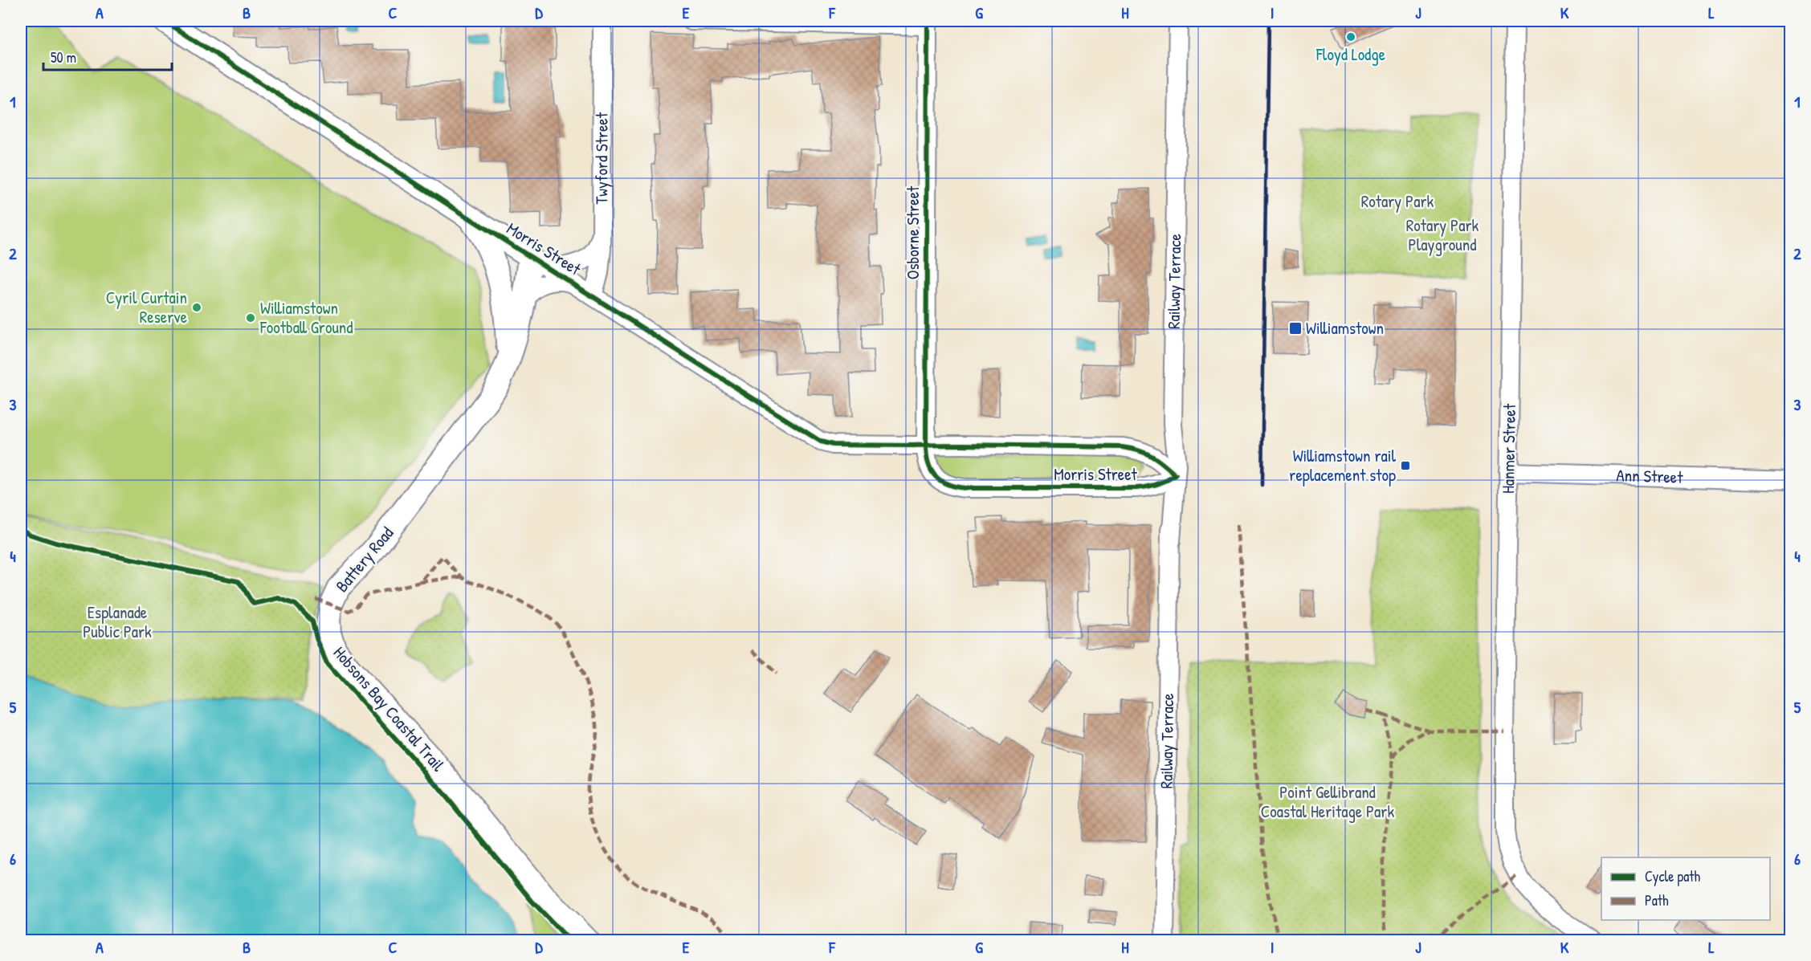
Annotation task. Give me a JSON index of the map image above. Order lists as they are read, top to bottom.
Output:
{
  "streets": {
    "street": [
      "Twyford Street",
      "Osborne Street",
      "Morris Street",
      "Railway Terrace",
      "Hanmer Street",
      "Ann Street",
      "Battery Road"
    ],
    "cycle path": ["Hobsons Bay Coastal Trail"]
  },
  "crossings": [
    ["Twyford Street", "Morris Street"],
    ["Osborne Street", "Morris Street"],
    ["Morris Street", "Railway Terrace"],
    ["Morris Street", "Battery Road"],
    ["Hanmer Street", "Ann Street"]
  ],
  "parks": [
    "Rotary Park",
    "Rotary Park Playground",
    "Esplanade Public Park",
    "Point Gellibrand Coastal Heritage Park"
  ],
  "places": {
    "other": ["Floyd Lodge", "Cyril Curtain Reserve", "Williamstown Football Ground"],
    "transit": ["Williamstown", "Williamstown rail replacement stop"]
  },
  "legend": ["Cycle path", "Path"],
  "scale_bar": "50 m",
  "grid": {
    "columns": [
      "A",
      "B",
      "C",
      "D",
      "E",
      "F",
      "G",
      "H",
      "I",
      "J",
      "K",
      "L"
    ],
    "rows": [
      "1",
      "2",
      "3",
      "4",
      "5",
      "6"
    ]
  }
}
